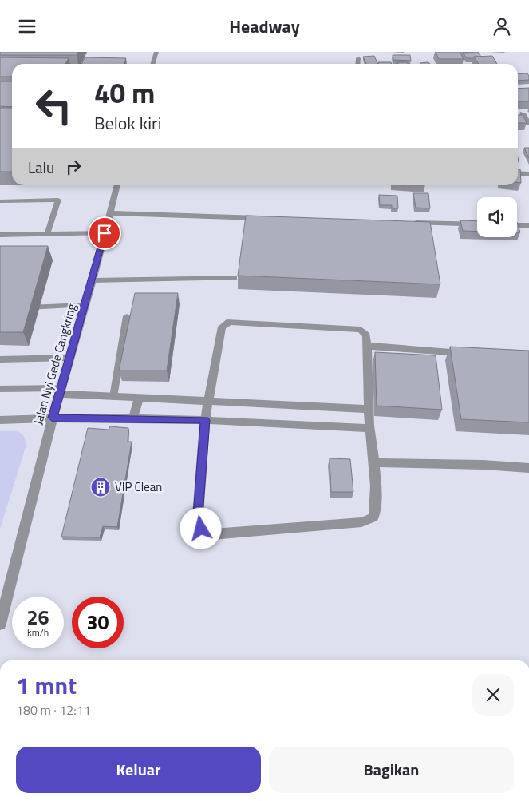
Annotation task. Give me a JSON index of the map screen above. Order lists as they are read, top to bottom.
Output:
{
  "streets": {
    "street": ["Jalan Nyi Gede Cangkring"]
  },
  "places": {
    "building": ["VIP Clean"]
  },
  "page": {
    "header": "Headway",
    "turn": ["40 m", "Belok kiri"],
    "then": "Lalu",
    "speed": "26 km/h",
    "limit": "30",
    "heading": ["1 mnt", "180 m · 12:11"],
    "buttons": ["Keluar", "Bagikan"]
  }
}
